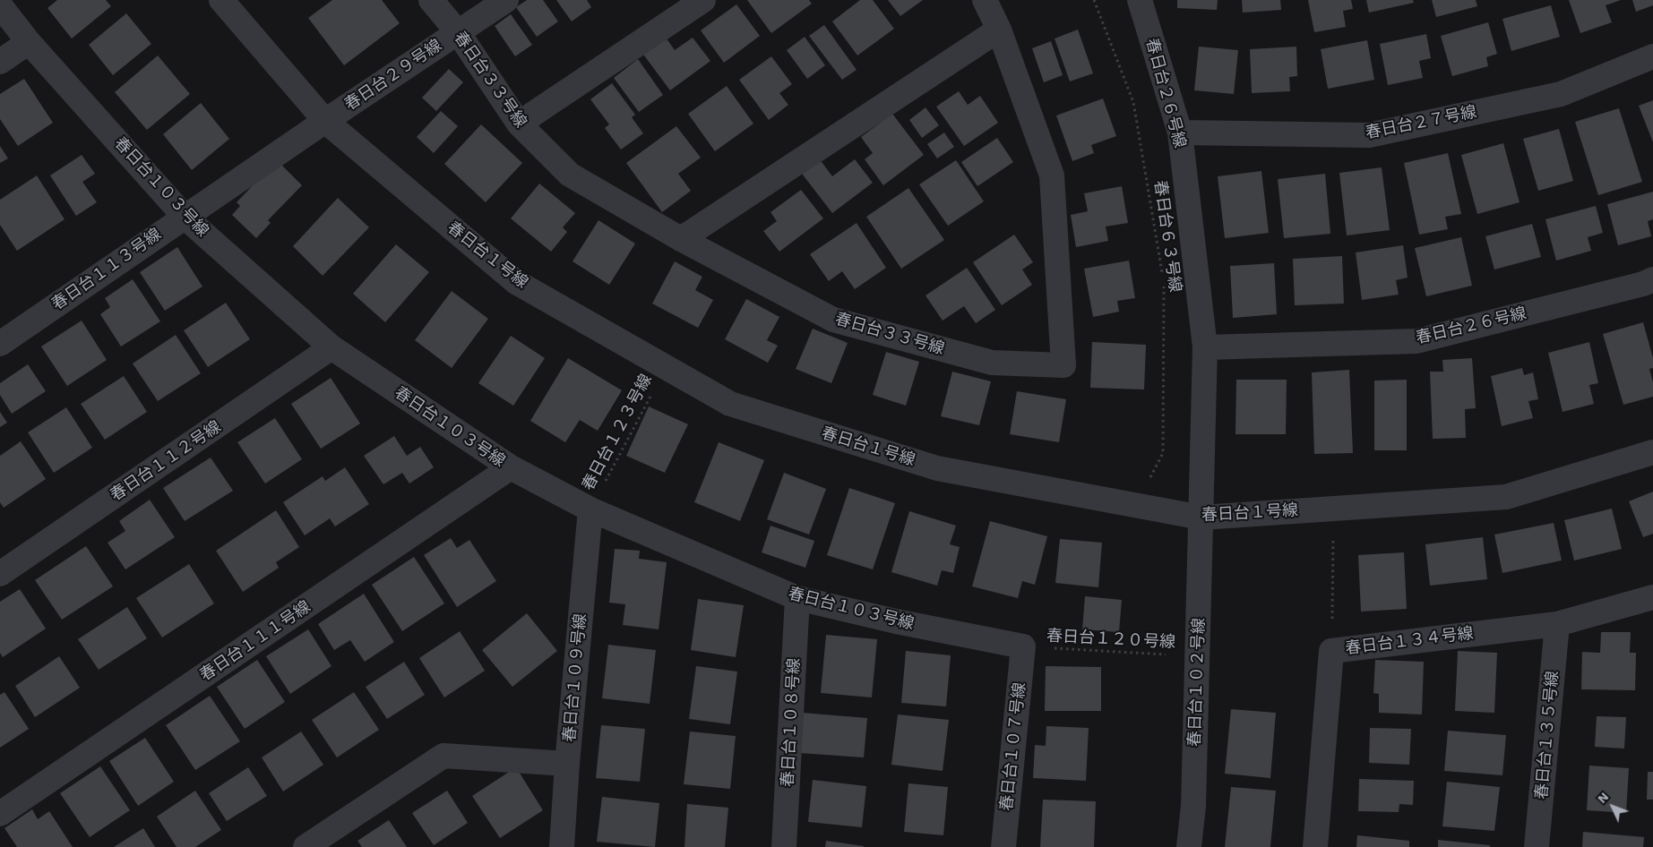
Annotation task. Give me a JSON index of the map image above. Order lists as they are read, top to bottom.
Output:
{
  "streets": {
    "street": [
      "春日台２９号線",
      "春日台３３号線",
      "春日台２６号線",
      "春日台２７号線",
      "春日台１０３号線",
      "春日台１号線",
      "春日台１１３号線",
      "春日台１１２号線",
      "春日台１１１号線",
      "春日台１３４号線",
      "春日台１０９号線",
      "春日台１０２号線",
      "春日台１０８号線",
      "春日台１３５号線",
      "春日台１０７号線"
    ],
    "path": ["春日台６３号線", "春日台１２３号線", "春日台１２０号線"]
  },
  "crossings": [
    ["春日台２９号線", "春日台３３号線"],
    ["春日台２９号線", "春日台１号線"],
    ["春日台２９号線", "春日台１１３号線"],
    ["春日台２６号線", "春日台２７号線"],
    ["春日台２６号線", "春日台１号線"],
    ["春日台２６号線", "春日台１０２号線"],
    ["春日台１０３号線", "春日台１１３号線"],
    ["春日台１０３号線", "春日台１２３号線"],
    ["春日台１０３号線", "春日台１１２号線"],
    ["春日台１０３号線", "春日台１２０号線"],
    ["春日台１０３号線", "春日台１１１号線"],
    ["春日台１０３号線", "春日台１０９号線"],
    ["春日台１０３号線", "春日台１０８号線"],
    ["春日台１０３号線", "春日台１０７号線"],
    ["春日台６３号線", "春日台１号線"],
    ["春日台１号線", "春日台１１３号線"],
    ["春日台１号線", "春日台１２３号線"],
    ["春日台１号線", "春日台１０２号線"],
    ["春日台１２３号線", "春日台１０９号線"],
    ["春日台１２０号線", "春日台１０２号線"],
    ["春日台１２０号線", "春日台１０７号線"],
    ["春日台１３４号線", "春日台１３５号線"]
  ],
  "north": "top left"
}
